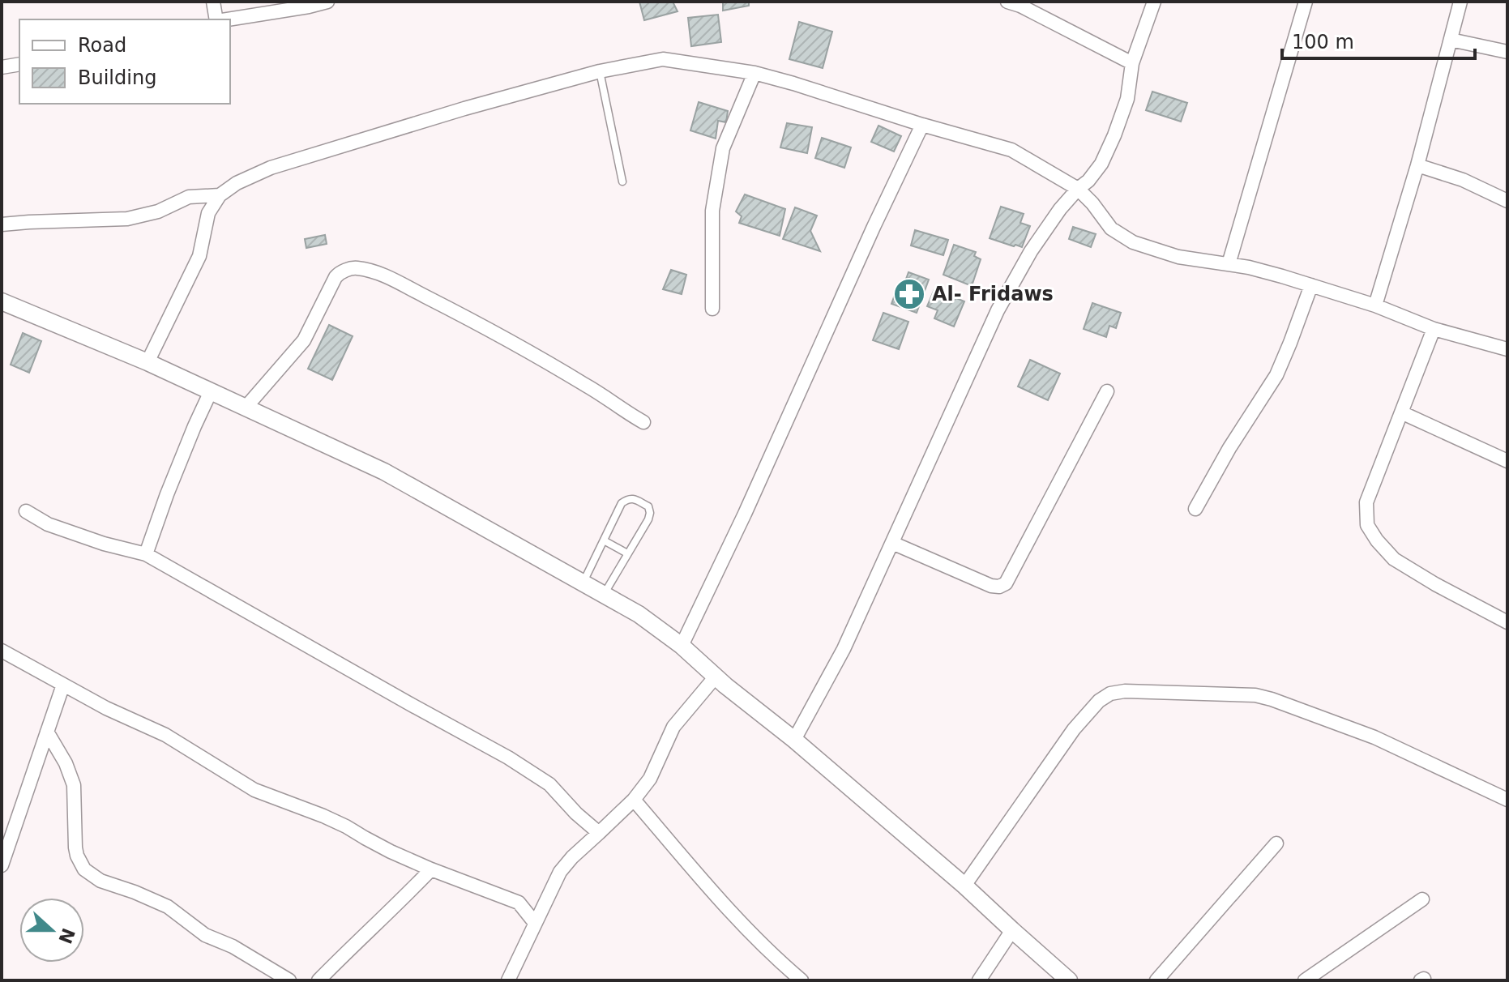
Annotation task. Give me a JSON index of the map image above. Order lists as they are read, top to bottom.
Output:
{
  "places": {
    "pharmacy": ["Al- Fridaws"]
  },
  "legend": ["Road", "Building"],
  "scale_bar": "100 m",
  "north": "right"
}
